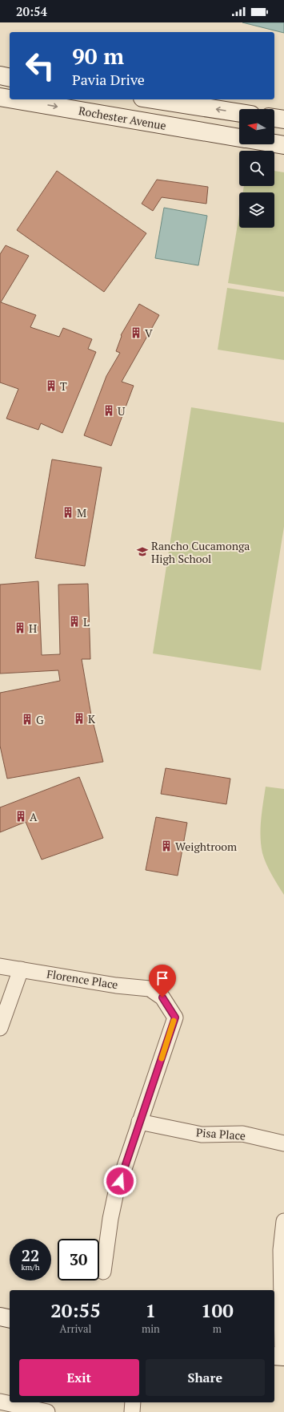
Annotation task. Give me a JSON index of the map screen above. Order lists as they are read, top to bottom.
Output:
{
  "streets": {
    "street": ["Rochester Avenue", "Florence Place", "Pisa Place"]
  },
  "crossings": [
    ["Florence Place", "Pisa Place"]
  ],
  "places": {
    "building": [
      "V",
      "T",
      "U",
      "M",
      "L",
      "H",
      "K",
      "G",
      "A",
      "Weightroom"
    ],
    "school or university": ["Rancho Cucamonga High School"]
  },
  "north": "left",
  "page": {
    "status": "20:54",
    "turn": ["90 m", "Pavia Drive"],
    "speed": "22 km/h",
    "limit": "30",
    "eta": [
      "20:55",
      "Arrival",
      "1",
      "min",
      "100",
      "m"
    ],
    "buttons": ["Exit", "Share"]
  }
}
